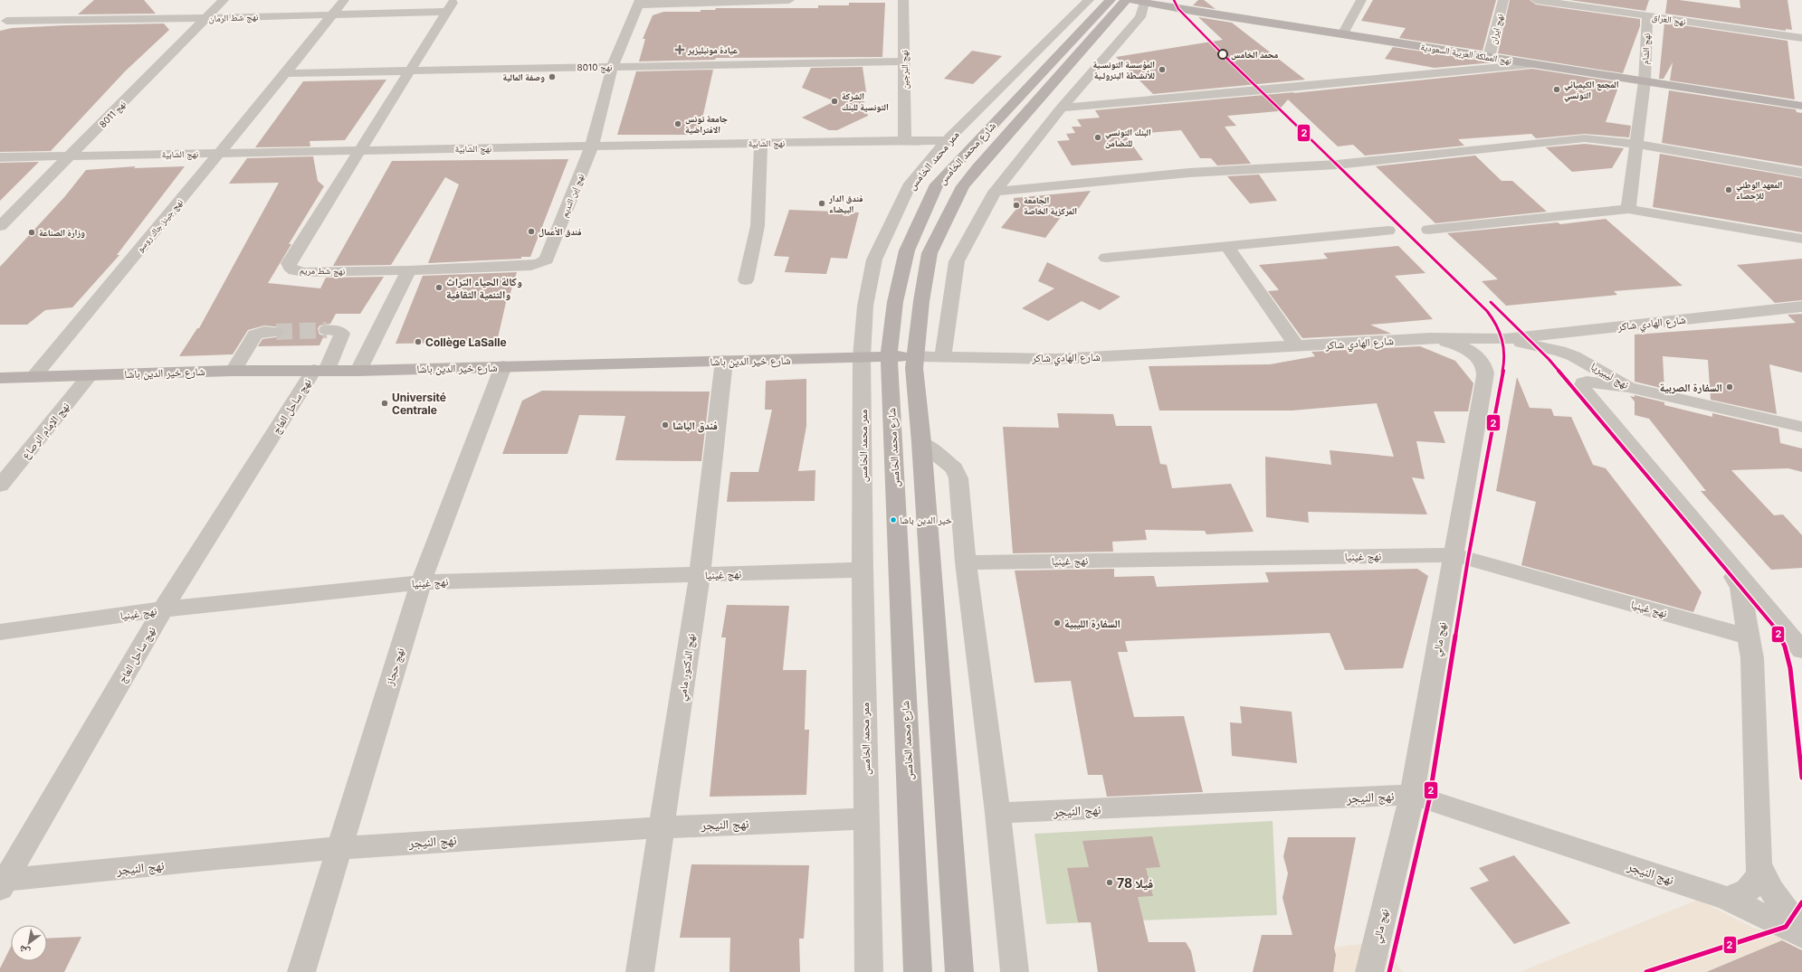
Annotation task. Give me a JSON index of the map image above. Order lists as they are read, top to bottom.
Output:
{
  "streets": {
    "main road": ["نهج المملكة العربية السعودية", "شارع محمد الخامس", "شارع خير الدين باشا"],
    "street": [
      "نهج شط الرمان",
      "نهج العراق",
      "نهج ايران",
      "نهج الشام",
      "نهج 8010",
      "نهج البرجين",
      "نهج 8011",
      "نهج الشابية",
      "ممر محمد الخامس",
      "نهج إبن النديم",
      "نهج جينز جاك روسو",
      "نهج شط مريم",
      "شارع الهادي شاكر",
      "نهج ليبيريا",
      "نهج ساحل العاج",
      "نهج الإمام الرصاع",
      "نهج غينيا",
      "نهج مالي",
      "نهج حجاز",
      "نهج الدكتور مامي",
      "نهج النيجر"
    ]
  },
  "crossings": [
    ["نهج شط الرمان", "نهج 8011"],
    ["نهج شط الرمان", "نهج جينز جاك روسو"],
    ["نهج شط الرمان", "نهج شط مريم"],
    ["نهج العراق", "نهج الشام"],
    ["نهج ايران", "نهج المملكة العربية السعودية"],
    ["نهج الشام", "نهج المملكة العربية السعودية"],
    ["نهج المملكة العربية السعودية", "شارع محمد الخامس"],
    ["نهج المملكة العربية السعودية", "ممر محمد الخامس"],
    ["نهج 8010", "نهج البرجين"],
    ["نهج 8010", "نهج إبن النديم"],
    ["نهج 8010", "نهج جينز جاك روسو"],
    ["نهج 8010", "نهج شط مريم"],
    ["نهج البرجين", "نهج الشابية"],
    ["نهج 8011", "نهج الشابية"],
    ["نهج الشابية", "ممر محمد الخامس"],
    ["نهج الشابية", "نهج إبن النديم"],
    ["نهج الشابية", "نهج جينز جاك روسو"],
    ["نهج الشابية", "نهج شط مريم"],
    ["شارع محمد الخامس", "شارع الهادي شاكر"],
    ["شارع محمد الخامس", "شارع خير الدين باشا"],
    ["ممر محمد الخامس", "شارع خير الدين باشا"],
    ["ممر محمد الخامس", "نهج غينيا"],
    ["ممر محمد الخامس", "نهج النيجر"],
    ["نهج إبن النديم", "نهج شط مريم"],
    ["نهج جينز جاك روسو", "شارع خير الدين باشا"],
    ["شارع الهادي شاكر", "شارع خير الدين باشا"],
    ["شارع الهادي شاكر", "نهج ليبيريا"],
    ["شارع الهادي شاكر", "نهج مالي"],
    ["شارع خير الدين باشا", "نهج ساحل العاج"],
    ["شارع خير الدين باشا", "نهج الإمام الرصاع"],
    ["شارع خير الدين باشا", "نهج حجاز"],
    ["شارع خير الدين باشا", "نهج الدكتور مامي"],
    ["نهج ساحل العاج", "نهج غينيا"],
    ["نهج ساحل العاج", "نهج النيجر"],
    ["نهج غينيا", "نهج مالي"],
    ["نهج غينيا", "نهج حجاز"],
    ["نهج غينيا", "نهج الدكتور مامي"],
    ["نهج مالي", "نهج النيجر"],
    ["نهج حجاز", "نهج النيجر"],
    ["نهج الدكتور مامي", "نهج النيجر"]
  ],
  "places": {
    "health": ["عيادة مونبليزير"],
    "other": [
      "محمد الخامس",
      "المؤسسة التونسـية للأنشـطة البترولـية",
      "وصفة المالية",
      "المجمع الكيميائي التونسي",
      "الشركة التونسية للبنك",
      "جامعة تونس الافتراضية",
      "البنك التونسي للتضامن",
      "المعهد الوطني للإحصاء",
      "فندق الدار البيضاء",
      "الجامعة المركزية الخاصة",
      "فندق الأعمال",
      "وزارة الصناعة",
      "وكالة الحياء التراث والتنمية الثقافية",
      "Collège LaSalle",
      "السفارة الصربية",
      "Université Centrale",
      "فندق الباشا",
      "خير الدين باشا",
      "السفارة الليبية",
      "فيلا 78"
    ]
  },
  "lines": ["transit line 2"],
  "north": "bottom left"
}
